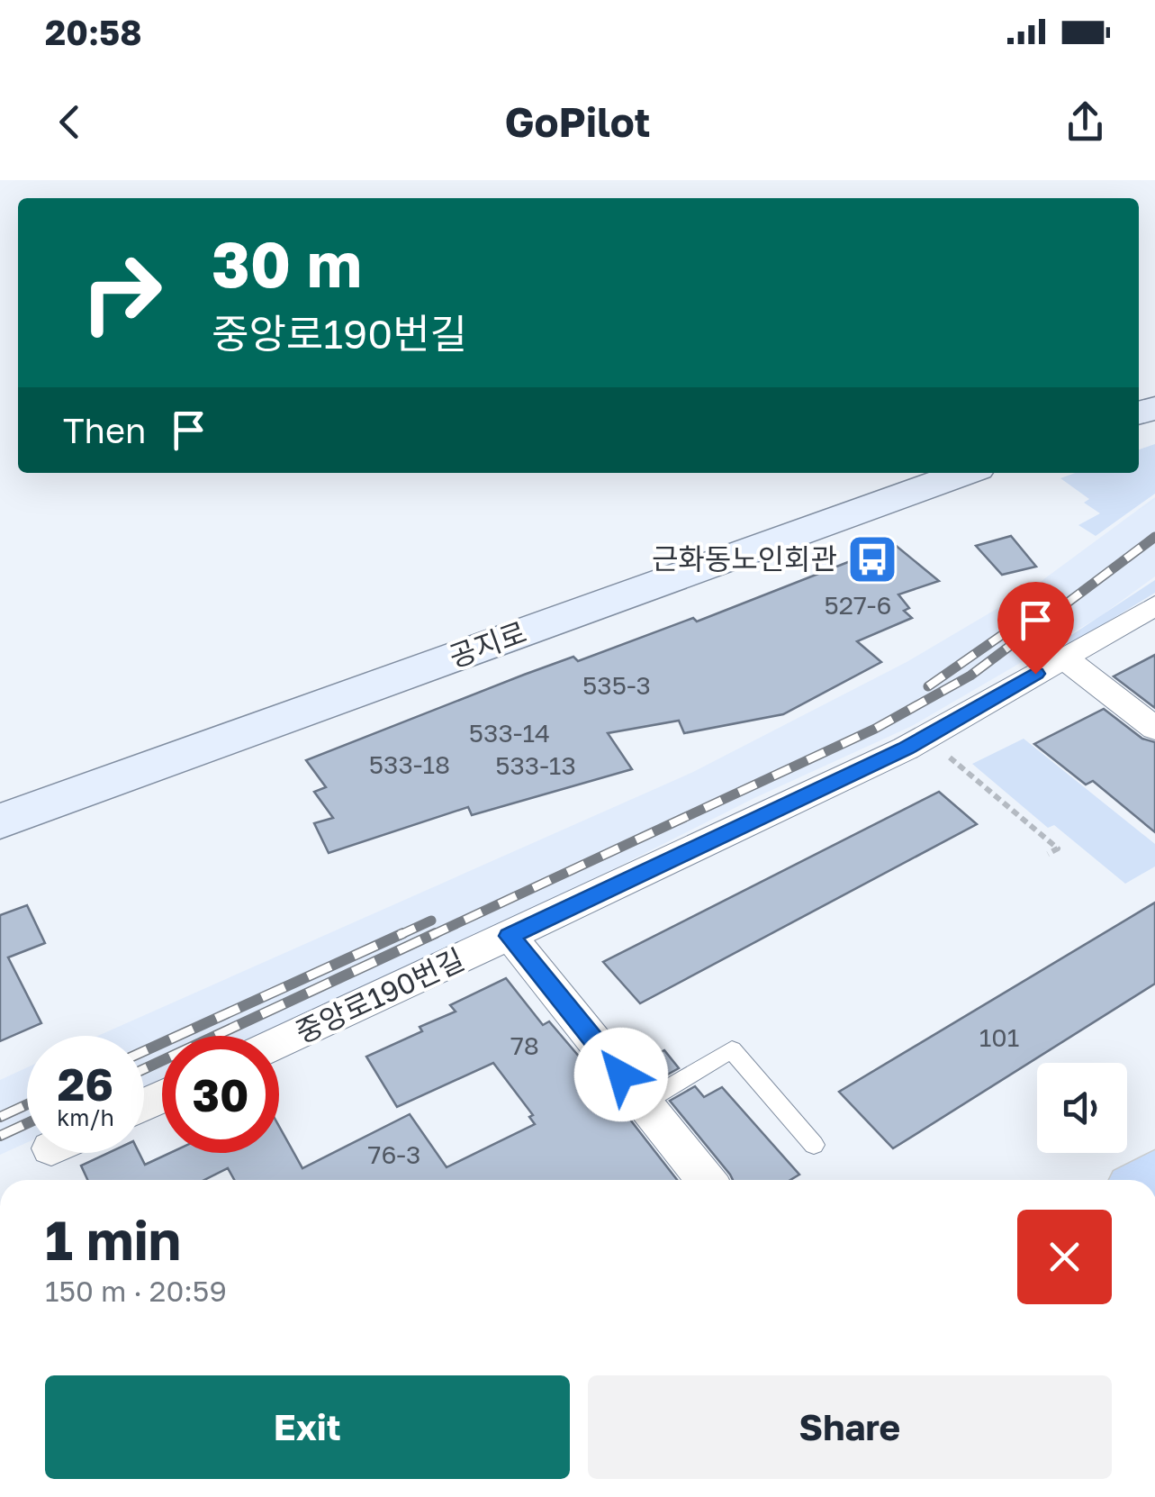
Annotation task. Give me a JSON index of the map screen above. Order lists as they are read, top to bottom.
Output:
{
  "streets": {
    "street": ["공지로", "중앙로190번길"]
  },
  "places": {
    "bus stop": ["근화동노인회관"]
  },
  "house_numbers": [
    "527-6",
    "535-3",
    "533-14",
    "533-18",
    "533-13",
    "101",
    "78",
    "76-3"
  ],
  "page": {
    "status": "20:58",
    "header": "GoPilot",
    "turn": ["30 m", "중앙로190번길"],
    "then": "Then",
    "speed": "26 km/h",
    "limit": "30",
    "heading": ["1 min", "150 m · 20:59"],
    "buttons": ["Exit", "Share"]
  }
}
